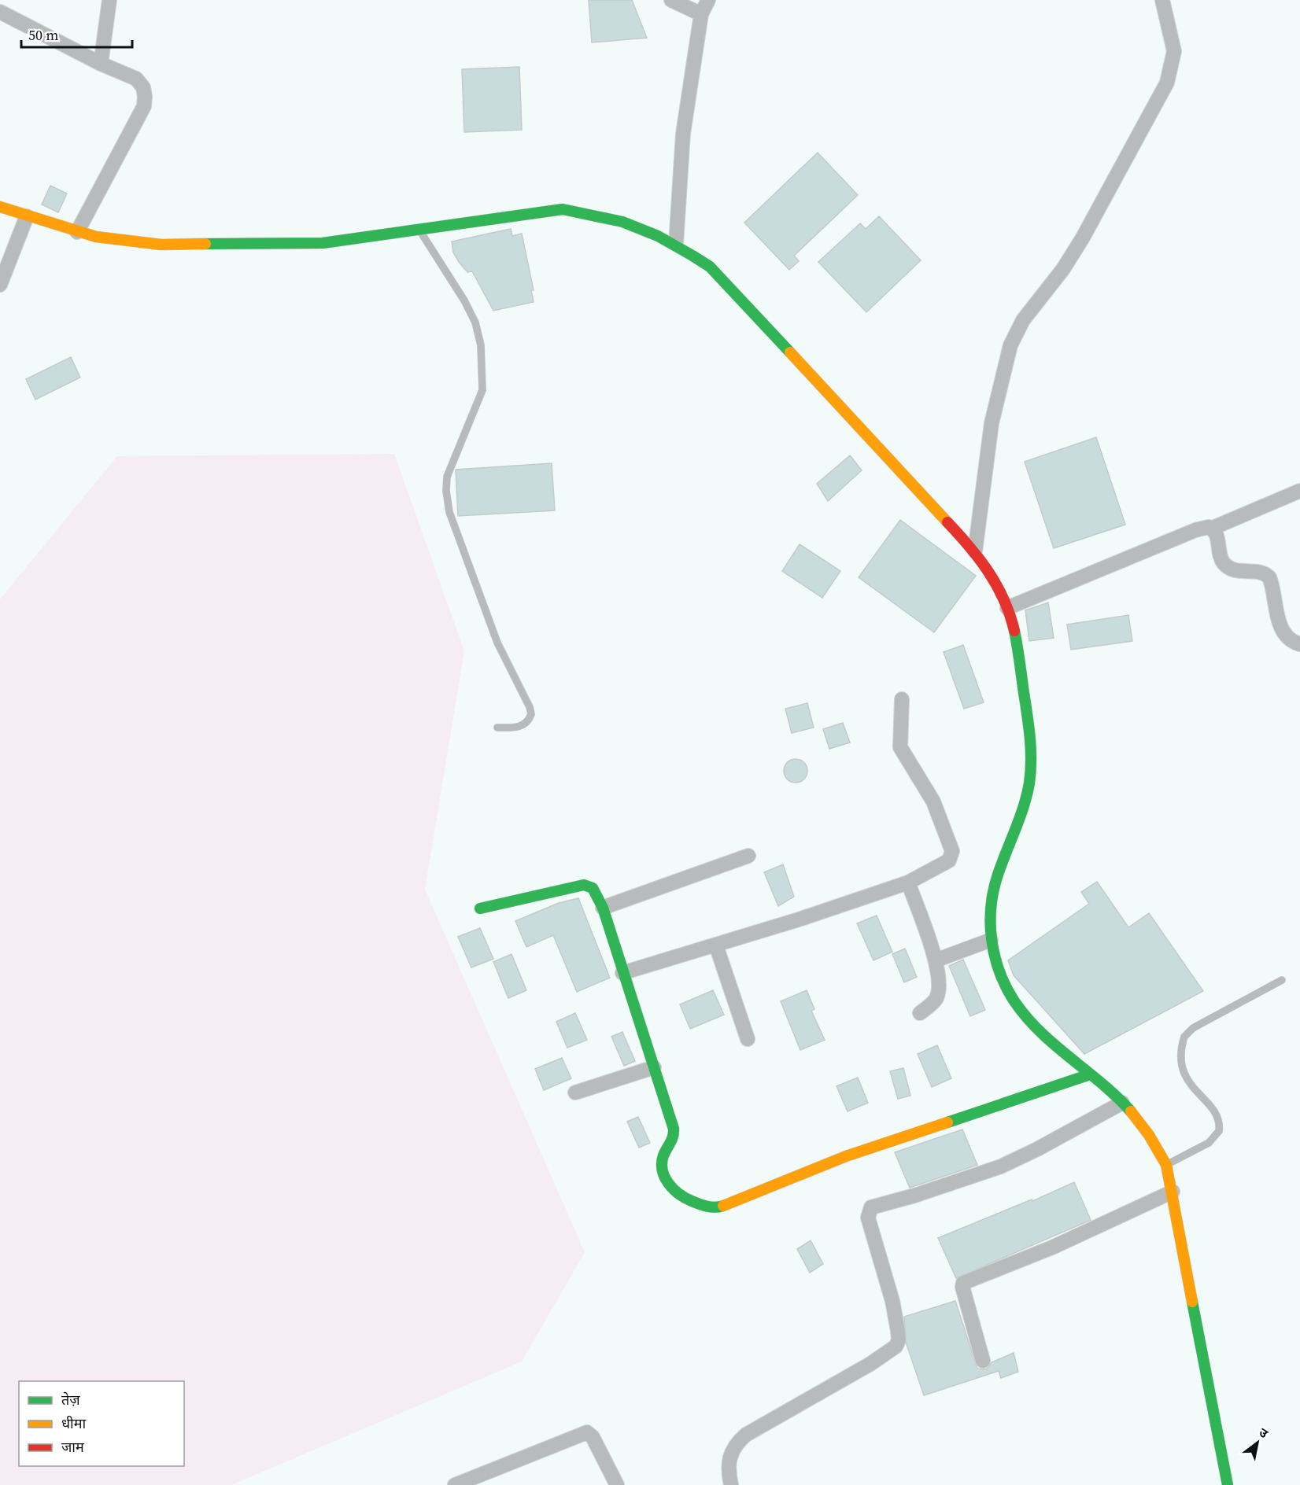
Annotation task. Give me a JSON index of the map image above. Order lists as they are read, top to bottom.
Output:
{
  "legend": ["तेज़", "धीमा", "जाम"],
  "scale_bar": "50 m",
  "north": "top right"
}
